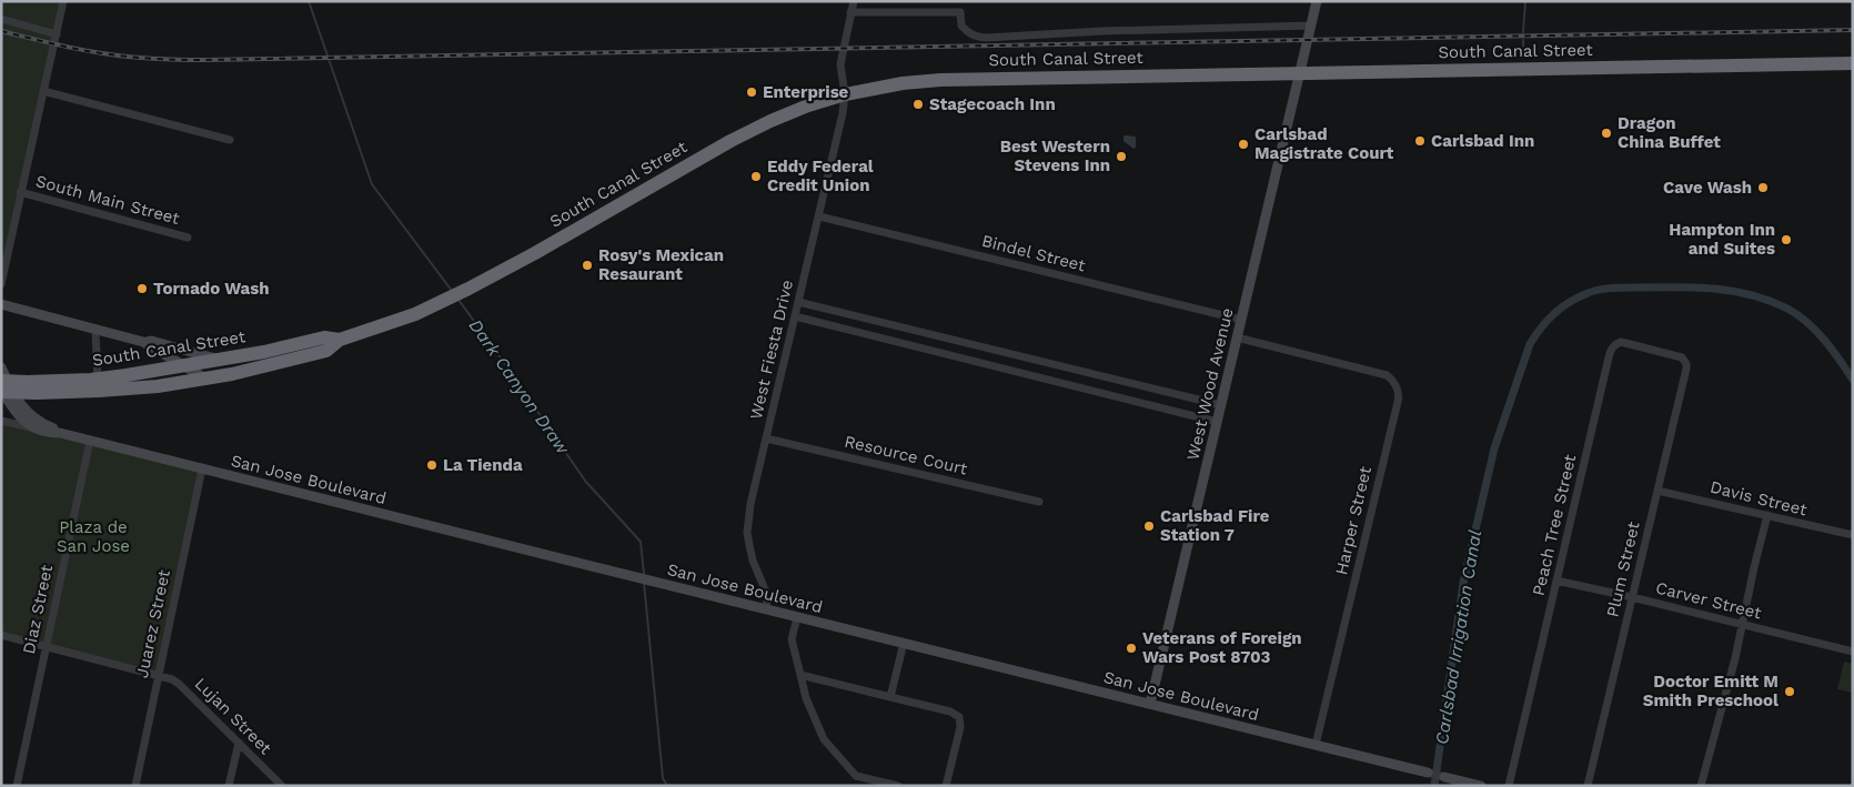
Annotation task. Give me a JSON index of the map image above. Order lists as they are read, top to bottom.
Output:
{
  "streets": {
    "highway": ["South Canal Street"],
    "street": [
      "South Main Street",
      "Bindel Street",
      "West Fiesta Drive",
      "West Wood Avenue",
      "Resource Court",
      "San Jose Boulevard",
      "Davis Street",
      "Harper Street",
      "Peach Tree Street",
      "Plum Street",
      "Carver Street",
      "Diaz Street",
      "Juarez Street",
      "Lujan Street"
    ]
  },
  "crossings": [
    ["South Canal Street", "West Fiesta Drive"],
    ["South Canal Street", "West Wood Avenue"],
    ["Bindel Street", "West Fiesta Drive"],
    ["Bindel Street", "West Wood Avenue"],
    ["West Fiesta Drive", "Resource Court"],
    ["West Fiesta Drive", "San Jose Boulevard"],
    ["West Wood Avenue", "San Jose Boulevard"],
    ["West Wood Avenue", "Harper Street"],
    ["San Jose Boulevard", "Harper Street"],
    ["San Jose Boulevard", "Diaz Street"],
    ["San Jose Boulevard", "Juarez Street"],
    ["Davis Street", "Plum Street"],
    ["Peach Tree Street", "Plum Street"],
    ["Peach Tree Street", "Carver Street"],
    ["Plum Street", "Carver Street"],
    ["Diaz Street", "Lujan Street"],
    ["Juarez Street", "Lujan Street"]
  ],
  "water": ["Dark Canyon Draw", "Carlsbad Irrigation Canal"],
  "parks": ["Plaza de San Jose"],
  "places": [
    "Enterprise",
    "Stagecoach Inn",
    "Dragon China Buffet",
    "Carlsbad Inn",
    "Carlsbad Magistrate Court",
    "Best Western Stevens Inn",
    "Eddy Federal Credit Union",
    "Cave Wash",
    "Hampton Inn and Suites",
    "Rosy's Mexican Resaurant",
    "Tornado Wash",
    "La Tienda",
    "Carlsbad Fire Station 7",
    "Veterans of Foreign Wars Post 8703",
    "Doctor Emitt M Smith Preschool"
  ]
}
